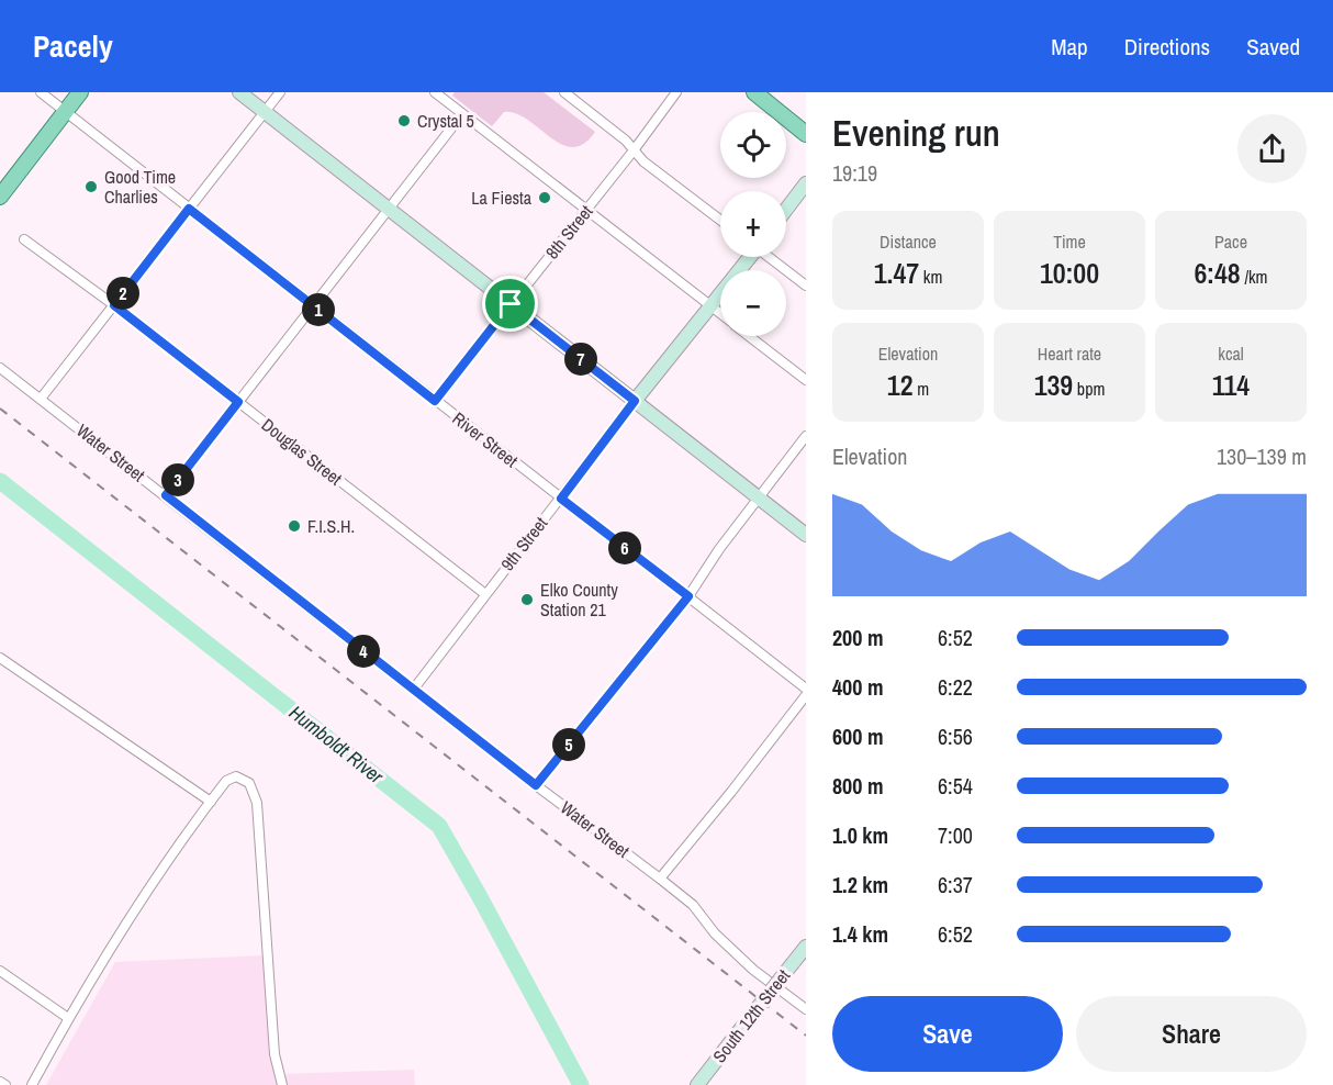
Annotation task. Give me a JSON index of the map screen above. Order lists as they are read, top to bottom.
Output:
{
  "streets": {
    "street": [
      "8th Street",
      "River Street",
      "Douglas Street",
      "Water Street",
      "9th Street",
      "South 12th Street"
    ]
  },
  "crossings": [
    ["8th Street", "River Street"],
    ["River Street", "9th Street"],
    ["Douglas Street", "9th Street"],
    ["Water Street", "9th Street"]
  ],
  "water": ["Humboldt River"],
  "places": [
    "Crystal 5",
    "Good Time Charlies",
    "La Fiesta",
    "F.I.S.H.",
    "Elko County Station 21"
  ],
  "page": {
    "header": "Pacely",
    "nav": ["Map", "Directions", "Saved"],
    "heading": ["Evening run", "19:19"],
    "map_buttons": ["+", "−"],
    "stats": [
      ["Distance", "1.47 km"],
      ["Time", "10:00"],
      ["Pace", "6:48 /km"],
      ["Elevation", "12 m"],
      ["Heart rate", "139 bpm"],
      ["kcal", "114"]
    ],
    "pins": [
      "2",
      "1",
      "7",
      "3",
      "6",
      "4",
      "5"
    ],
    "chart": ["Elevation", "130–139 m"],
    "list": [
      {
        "name": "200 m",
        "note": "6:52"
      },
      {
        "name": "400 m",
        "note": "6:22"
      },
      {
        "name": "600 m",
        "note": "6:56"
      },
      {
        "name": "800 m",
        "note": "6:54"
      },
      {
        "name": "1.0 km",
        "note": "7:00"
      },
      {
        "name": "1.2 km",
        "note": "6:37"
      },
      {
        "name": "1.4 km",
        "note": "6:52"
      }
    ],
    "buttons": ["Save", "Share"]
  }
}
